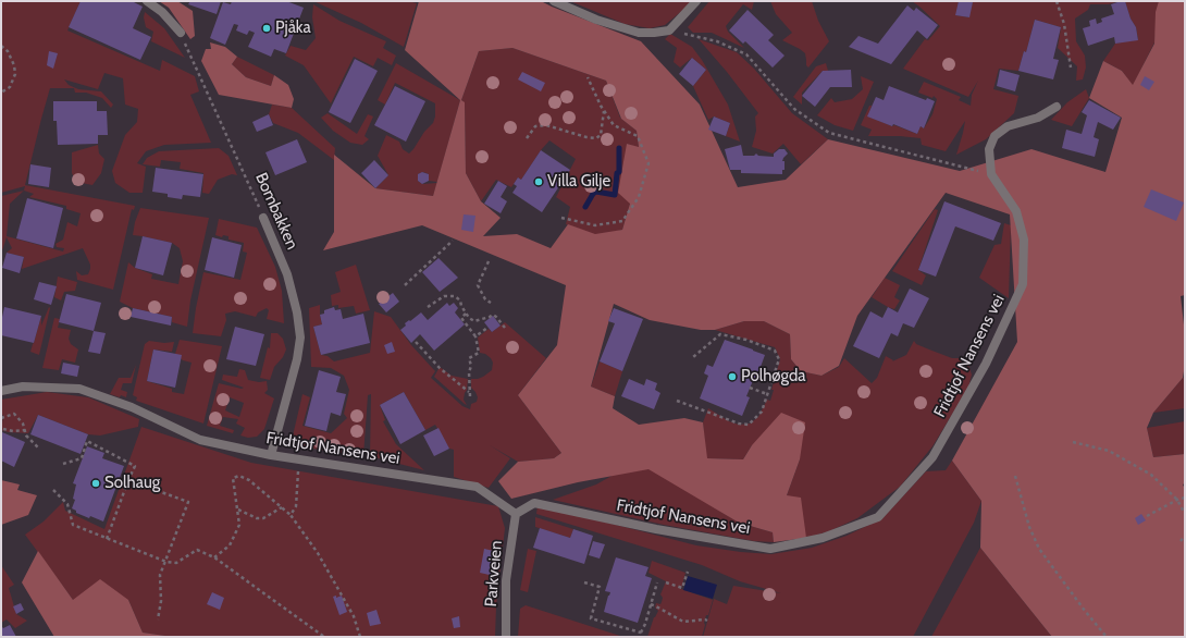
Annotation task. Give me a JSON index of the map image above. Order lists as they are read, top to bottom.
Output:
{
  "streets": {
    "street": ["Bombakken", "Fridtjof Nansens vei", "Parkveien"]
  },
  "crossings": [
    ["Bombakken", "Fridtjof Nansens vei"],
    ["Fridtjof Nansens vei", "Parkveien"]
  ],
  "places": [
    "Pjåka",
    "Villa Gilje",
    "Polhøgda",
    "Solhaug"
  ]
}
